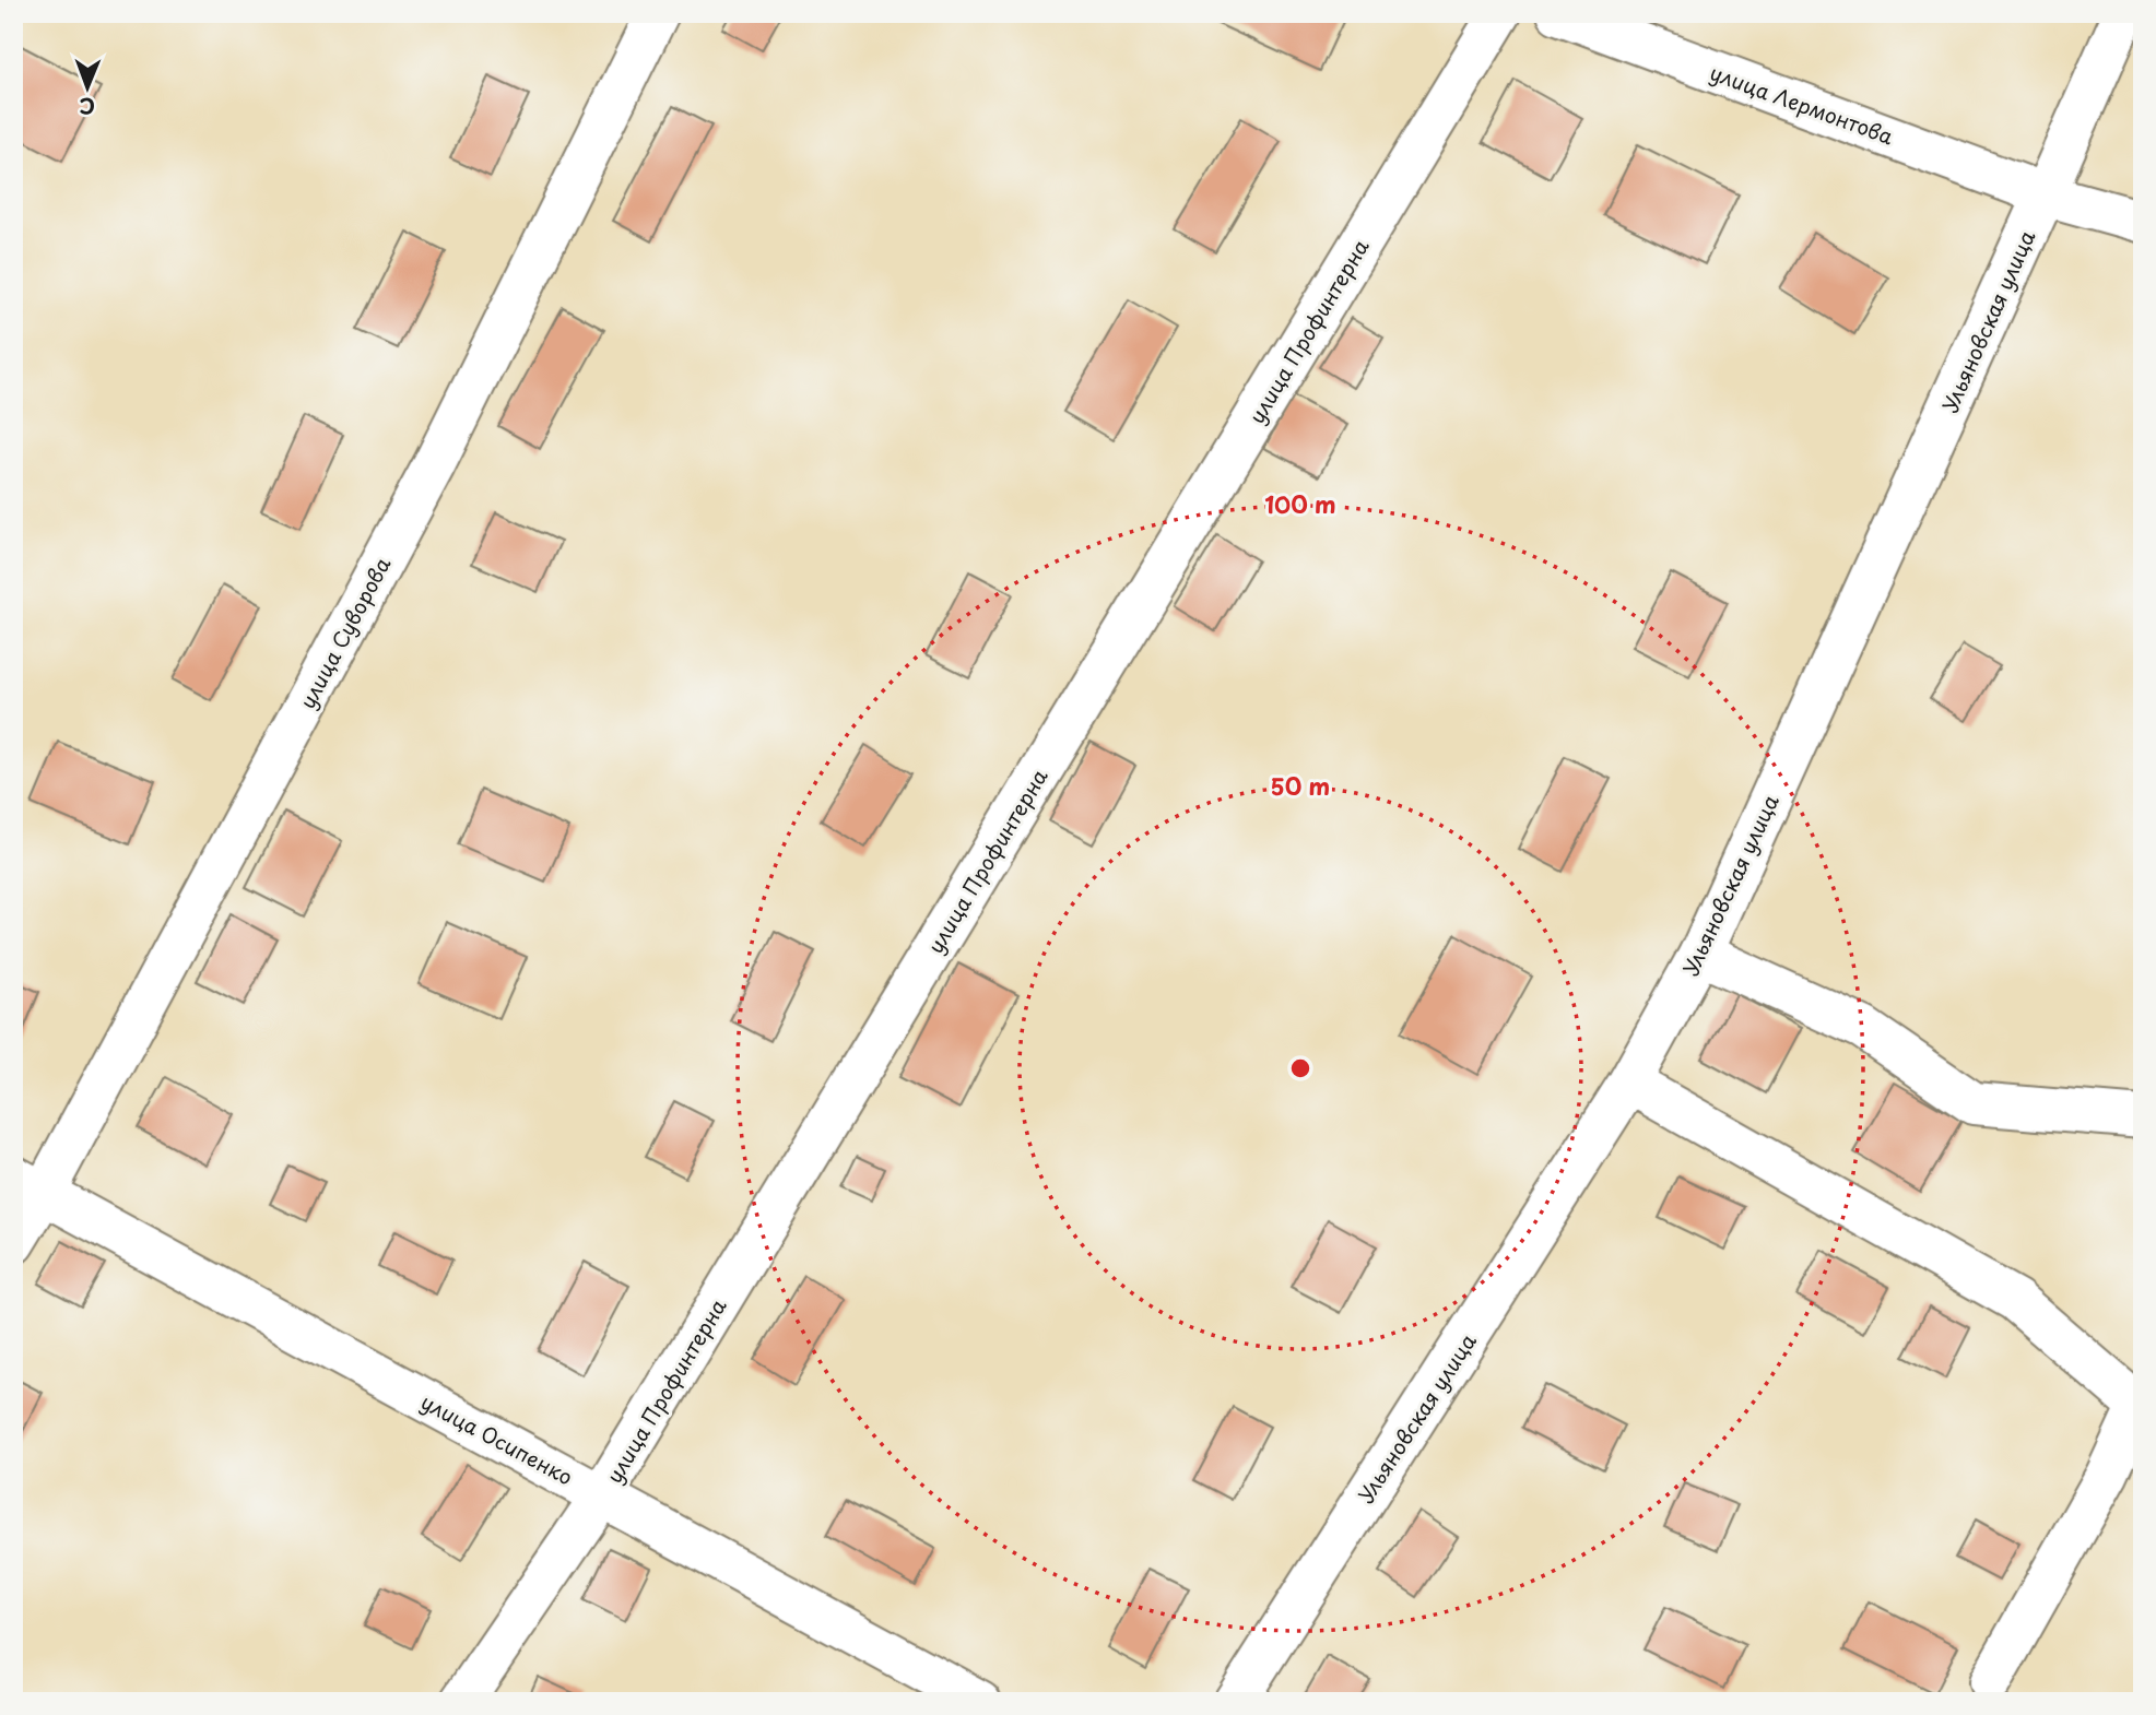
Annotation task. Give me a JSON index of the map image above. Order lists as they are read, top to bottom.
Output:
{
  "streets": {
    "street": [
      "улица Лермонтова",
      "Ульяновская улица",
      "улица Профинтерна",
      "улица Суворова",
      "улица Осипенко"
    ]
  },
  "crossings": [
    ["улица Лермонтова", "Ульяновская улица"],
    ["улица Профинтерна", "улица Осипенко"],
    ["улица Суворова", "улица Осипенко"]
  ],
  "north": "bottom",
  "rings": ["100 m", "50 m"]
}
